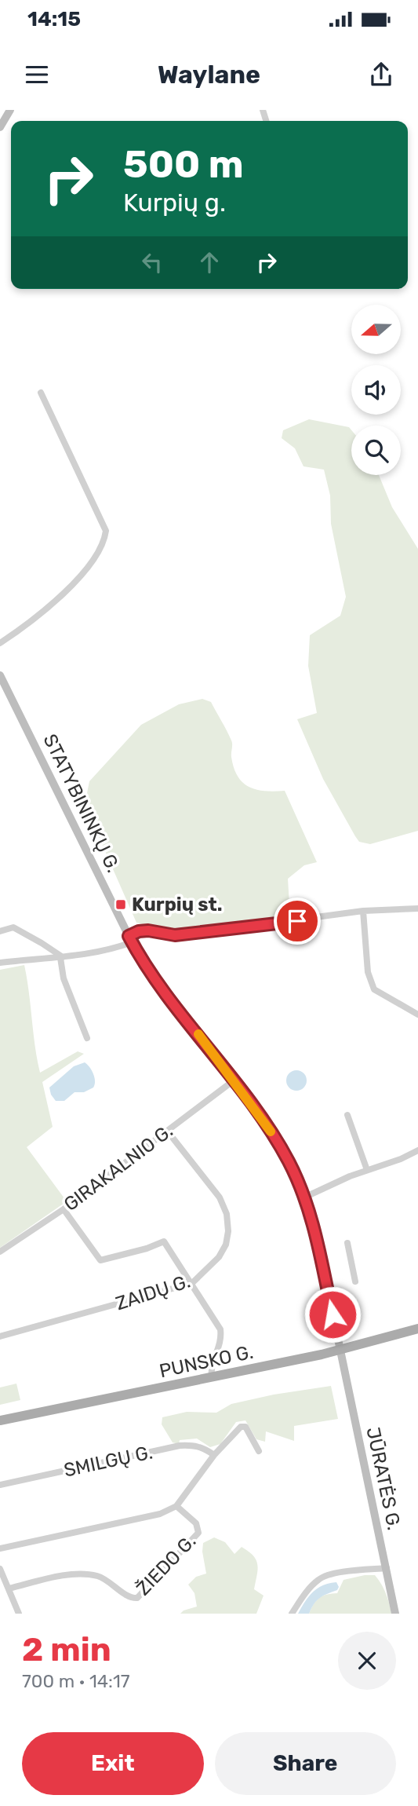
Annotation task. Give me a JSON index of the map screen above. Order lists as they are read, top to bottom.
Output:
{
  "streets": {
    "main road": ["PUNSKO G."],
    "street": [
      "STATYBININKŲ G.",
      "GIRAKALNIO G.",
      "ZAIDŲ G.",
      "SMILGŲ G.",
      "JŪRATĖS G.",
      "ŽIEDO G."
    ]
  },
  "crossings": [
    ["STATYBININKŲ G.", "GIRAKALNIO G."],
    ["STATYBININKŲ G.", "PUNSKO G."],
    ["STATYBININKŲ G.", "JŪRATĖS G."],
    ["GIRAKALNIO G.", "ZAIDŲ G."],
    ["PUNSKO G.", "JŪRATĖS G."],
    ["SMILGŲ G.", "ŽIEDO G."]
  ],
  "places": {
    "transit": ["Kurpių st."]
  },
  "north": "left",
  "page": {
    "status": "14:15",
    "header": "Waylane",
    "turn": ["500 m", "Kurpių g."],
    "heading": ["2 min", "700 m · 14:17"],
    "buttons": ["Exit", "Share"]
  }
}
